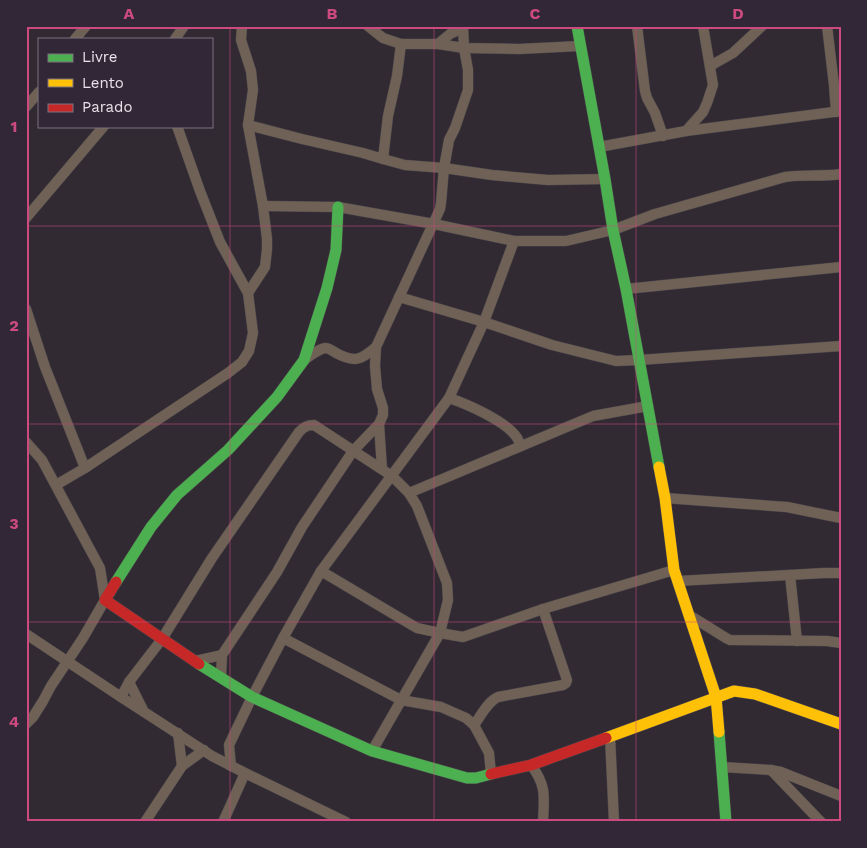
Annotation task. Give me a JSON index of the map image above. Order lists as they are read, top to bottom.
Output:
{
  "legend": ["Livre", "Lento", "Parado"],
  "grid": {
    "columns": [
      "A",
      "B",
      "C",
      "D"
    ],
    "rows": [
      "1",
      "2",
      "3",
      "4"
    ]
  }
}
